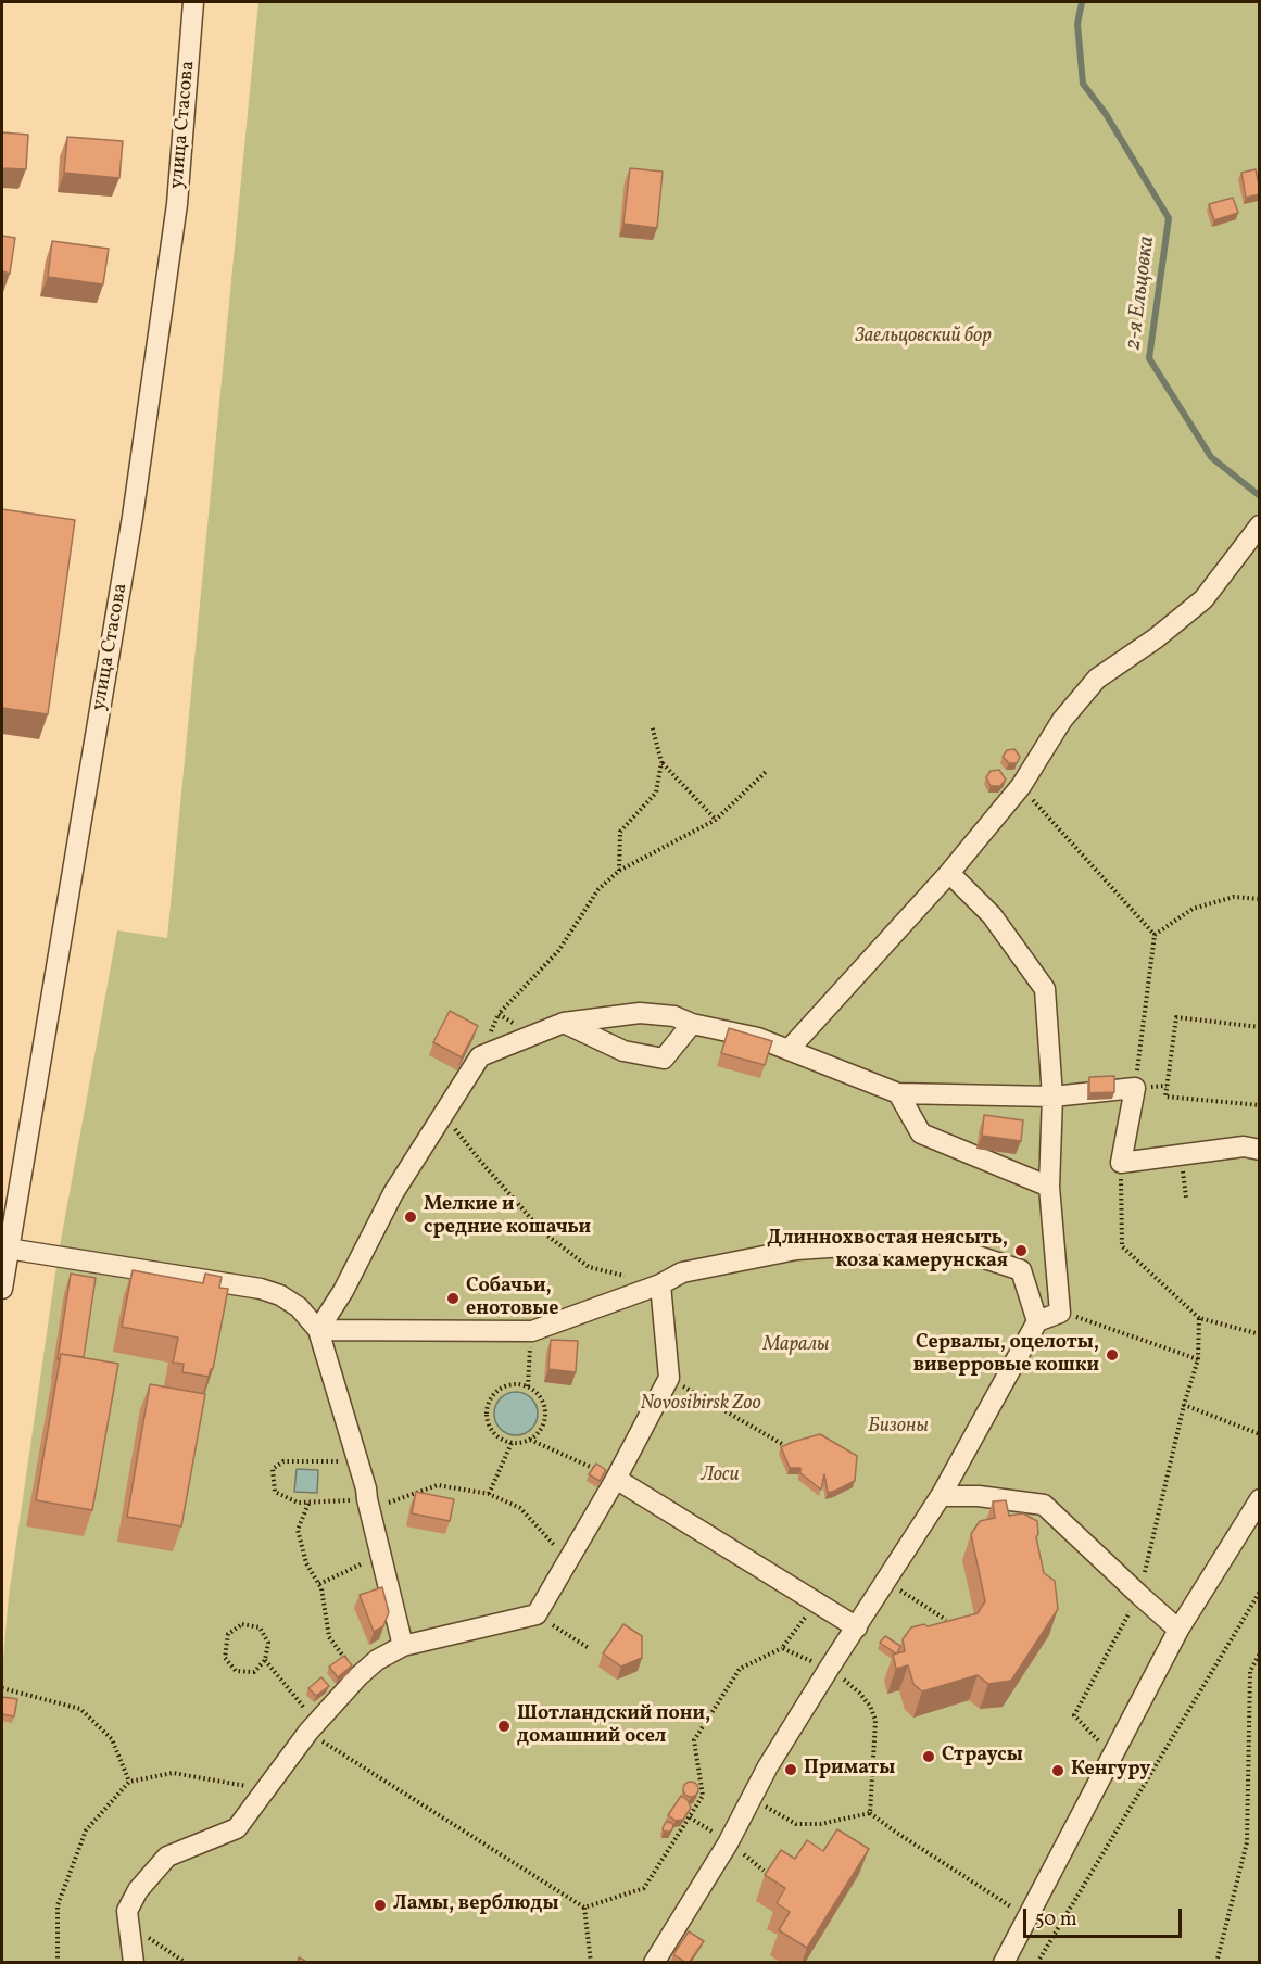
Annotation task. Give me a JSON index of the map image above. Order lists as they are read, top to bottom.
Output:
{
  "streets": {
    "street": ["улица Стасова"]
  },
  "water": ["2-я Ельцовка"],
  "parks": [
    "Заельцовский бор",
    "Маралы",
    "Novosibirsk Zoo",
    "Бизоны",
    "Лоси"
  ],
  "places": [
    "Мелкие и средние кошачьи",
    "Длиннохвостая неясыть, коза камерунская",
    "Собачьи, енотовые",
    "Сервалы, оцелоты, виверровые кошки",
    "Шотландский пони, домашний осел",
    "Страусы",
    "Приматы",
    "Кенгуру",
    "Ламы, верблюды"
  ],
  "scale_bar": "50 m"
}
